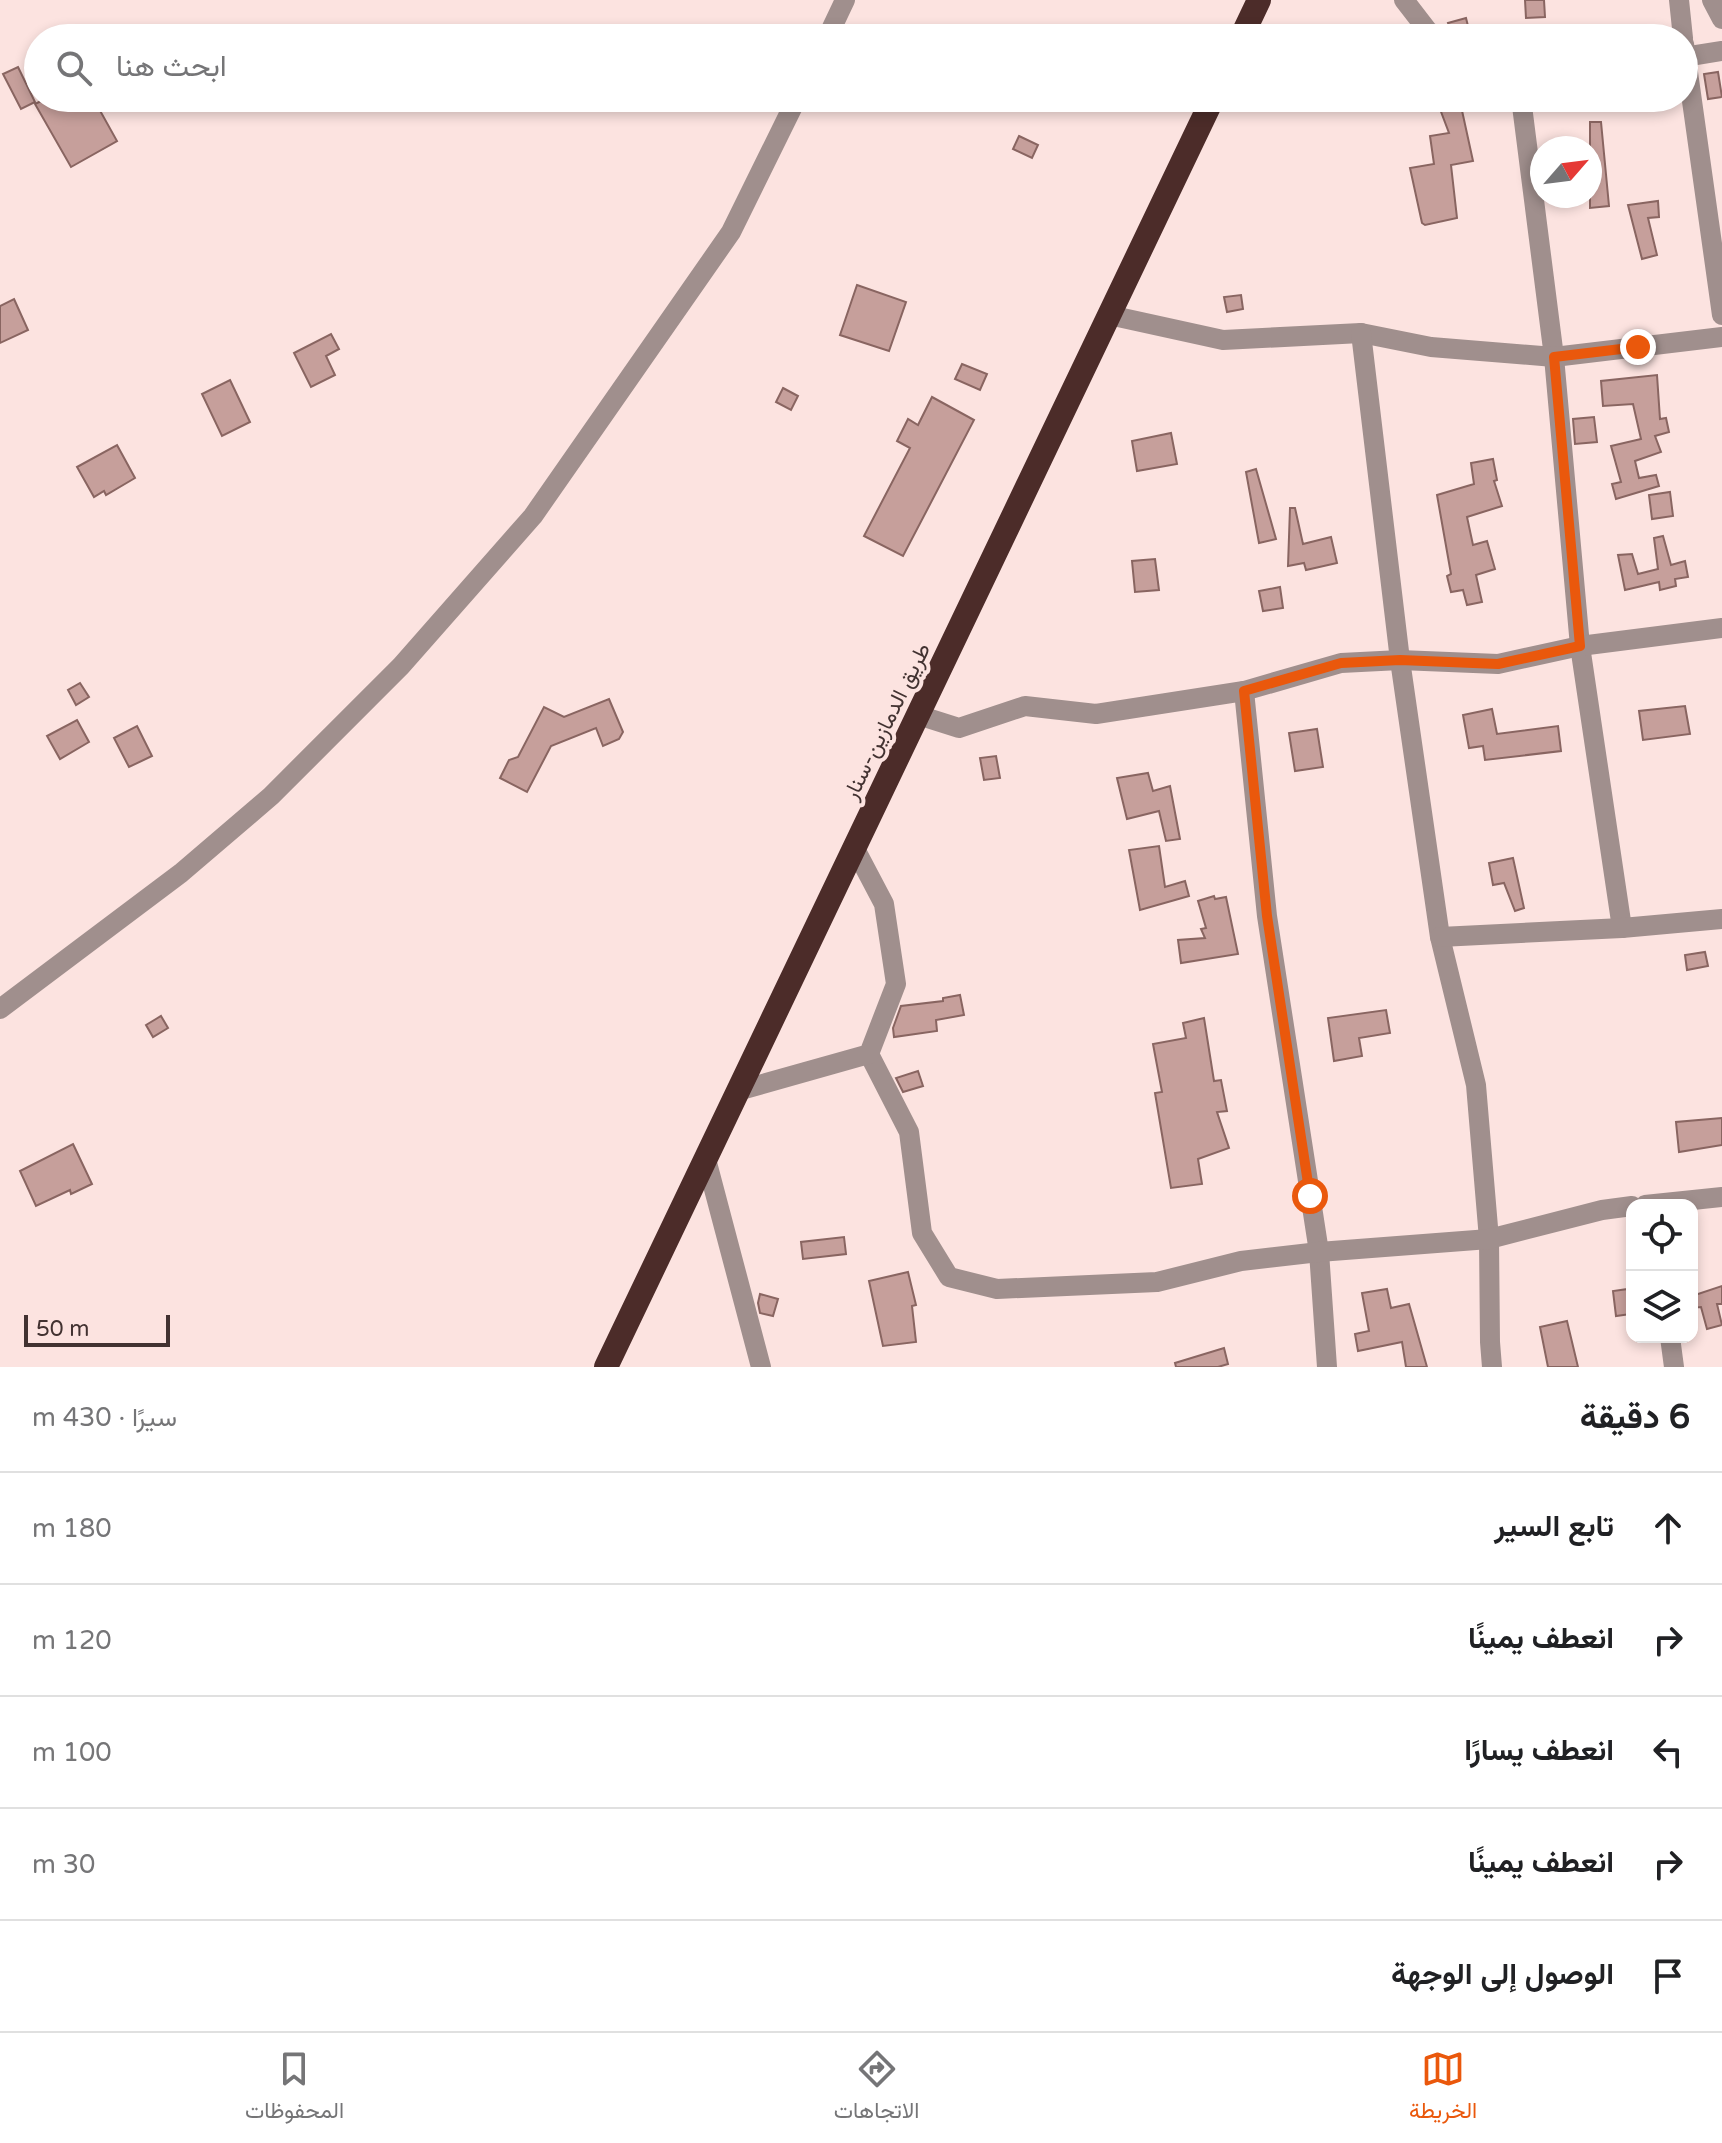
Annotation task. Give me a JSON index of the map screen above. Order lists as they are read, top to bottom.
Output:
{
  "streets": {
    "highway": ["طريق الدمازين-سنار"]
  },
  "scale_bar": "50 m",
  "north": "top right",
  "page": {
    "search": "ابحث هنا",
    "scale": "50 m",
    "heading": ["6 دقيقة", "سيرًا · 430 m"],
    "list": [
      ["تابع السير", "180 m"],
      ["انعطف يمينًا", "120 m"],
      ["انعطف يسارًا", "100 m"],
      ["انعطف يمينًا", "30 m"],
      "الوصول إلى الوجهة"
    ],
    "nav": ["الخريطة", "الاتجاهات", "المحفوظات"]
  }
}
